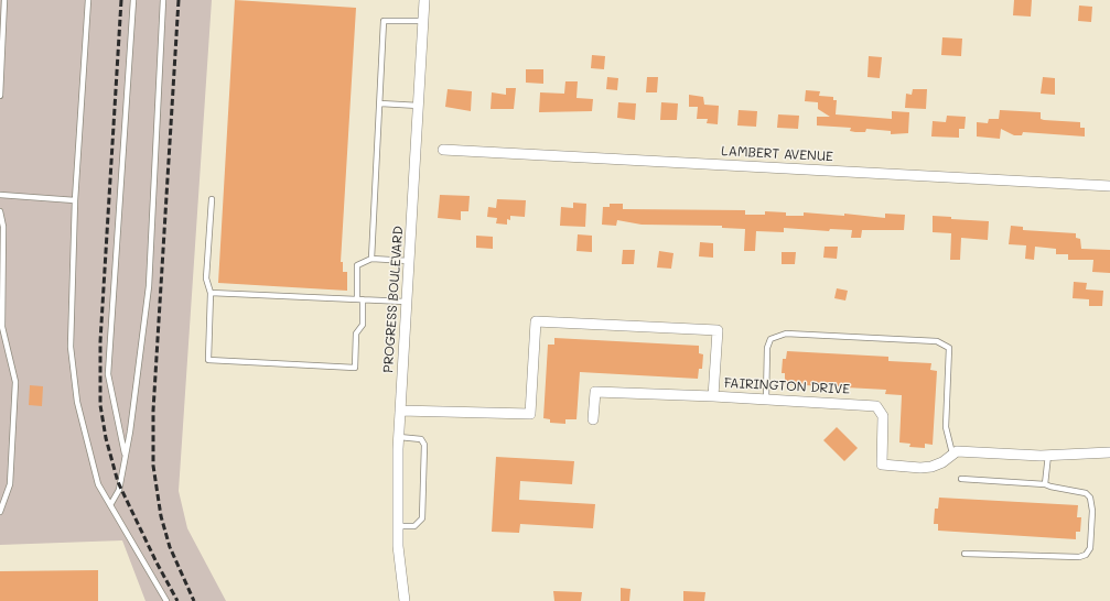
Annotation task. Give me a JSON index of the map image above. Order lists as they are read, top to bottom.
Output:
{
  "streets": {
    "street": ["LAMBERT AVENUE", "PROGRESS BOULEVARD", "FAIRINGTON DRIVE"]
  },
  "crossings": [
    ["PROGRESS BOULEVARD", "FAIRINGTON DRIVE"]
  ]
}
